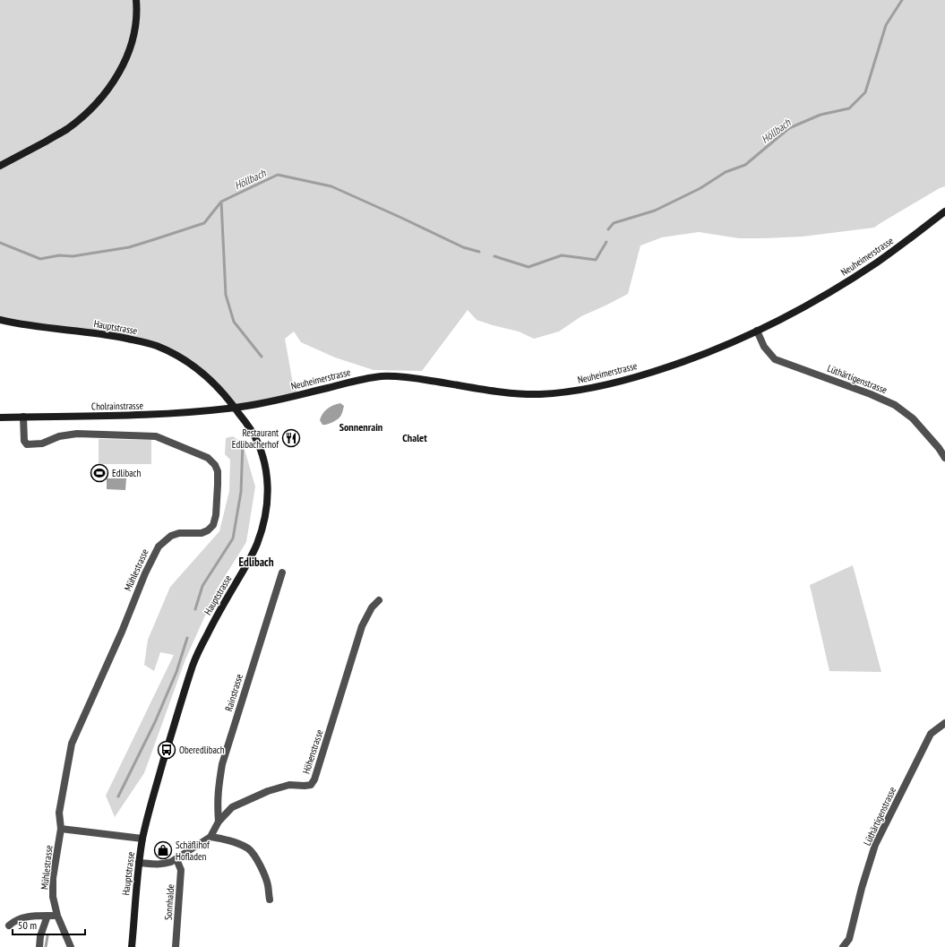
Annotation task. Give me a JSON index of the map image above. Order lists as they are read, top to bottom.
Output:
{
  "streets": {
    "street": [
      "Neuheimerstrasse",
      "Hauptstrasse",
      "Lüthärtigenstrasse",
      "Cholrainstrasse",
      "Mühlestrasse",
      "Rainstrasse",
      "Höhenstrasse",
      "Sonnhalde"
    ]
  },
  "crossings": [
    ["Neuheimerstrasse", "Hauptstrasse"],
    ["Neuheimerstrasse", "Lüthärtigenstrasse"],
    ["Neuheimerstrasse", "Cholrainstrasse"],
    ["Hauptstrasse", "Cholrainstrasse"],
    ["Hauptstrasse", "Höhenstrasse"],
    ["Cholrainstrasse", "Mühlestrasse"],
    ["Rainstrasse", "Höhenstrasse"],
    ["Höhenstrasse", "Sonnhalde"]
  ],
  "districts": ["Sonnenrain", "Chalet", "Edlibach"],
  "water": ["Höllbach"],
  "places": {
    "restaurant": ["Restaurant Edlibacherhof"],
    "sports": ["Edlibach"],
    "bus stop": ["Oberedlibach"],
    "shop": ["Schäflihof Hofladen"]
  },
  "scale_bar": "50 m"
}
